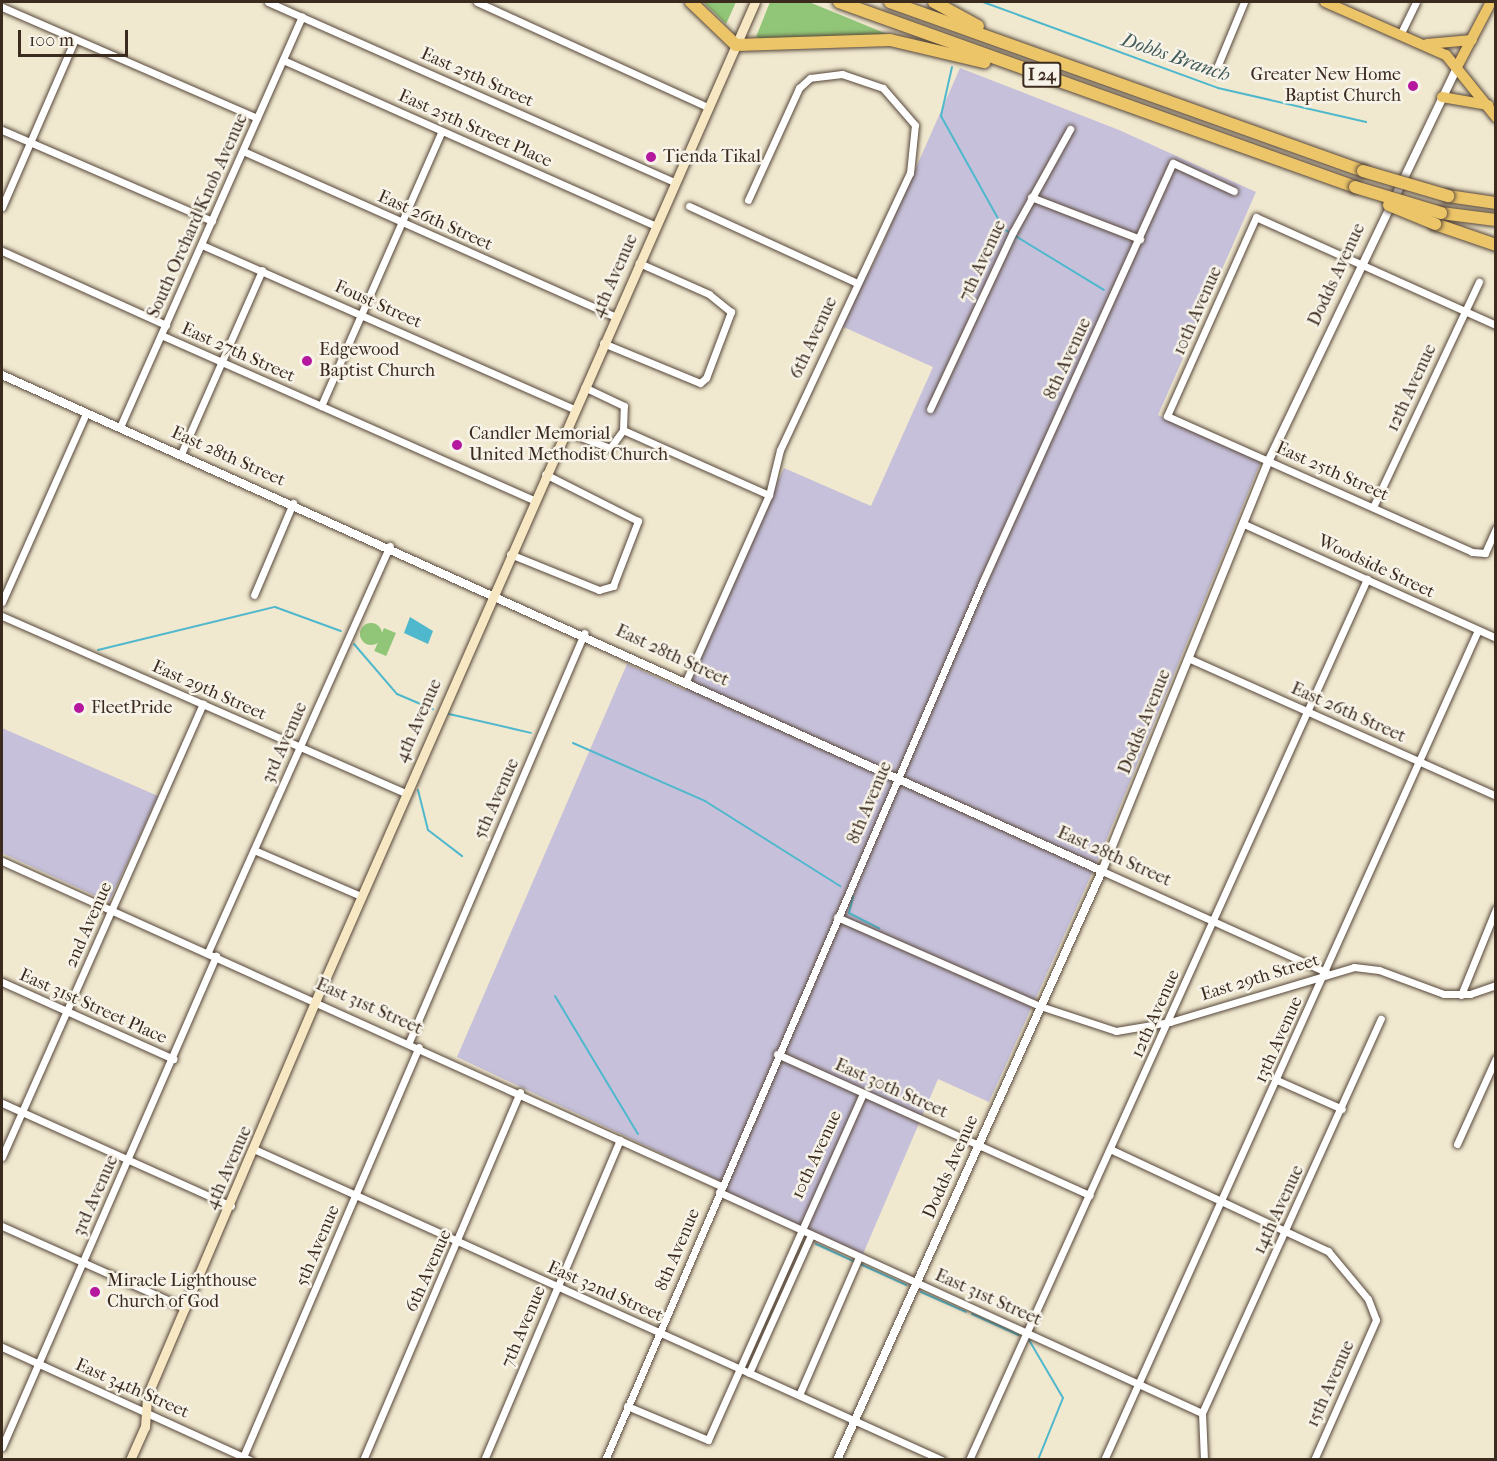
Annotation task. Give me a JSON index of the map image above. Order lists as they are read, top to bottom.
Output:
{
  "streets": {
    "highway": ["I 24"],
    "main road": ["Dodds Avenue", "4th Avenue"],
    "street": [
      "East 25th Street",
      "East 25th Street Place",
      "South Orchard Knob Avenue",
      "East 26th Street",
      "7th Avenue",
      "Foust Street",
      "10th Avenue",
      "6th Avenue",
      "East 27th Street",
      "8th Avenue",
      "12th Avenue",
      "East 28th Street",
      "Woodside Street",
      "East 29th Street",
      "3rd Avenue",
      "5th Avenue",
      "2nd Avenue",
      "East 31st Street Place",
      "East 31st Street",
      "13th Avenue",
      "East 30th Street",
      "14th Avenue",
      "East 32nd Street",
      "15th Avenue",
      "East 34th Street"
    ]
  },
  "crossings": [
    ["East 25th Street", "South Orchard Knob Avenue"],
    ["East 25th Street", "Dodds Avenue"],
    ["East 25th Street", "4th Avenue"],
    ["East 25th Street", "10th Avenue"],
    ["East 25th Street", "12th Avenue"],
    ["East 25th Street Place", "South Orchard Knob Avenue"],
    ["East 25th Street Place", "4th Avenue"],
    ["South Orchard Knob Avenue", "East 26th Street"],
    ["South Orchard Knob Avenue", "Foust Street"],
    ["South Orchard Knob Avenue", "East 27th Street"],
    ["South Orchard Knob Avenue", "East 28th Street"],
    ["East 26th Street", "Dodds Avenue"],
    ["East 26th Street", "4th Avenue"],
    ["East 26th Street", "12th Avenue"],
    ["East 26th Street", "13th Avenue"],
    ["7th Avenue", "East 31st Street"],
    ["7th Avenue", "East 32nd Street"],
    ["Dodds Avenue", "10th Avenue"],
    ["Dodds Avenue", "East 28th Street"],
    ["Dodds Avenue", "Woodside Street"],
    ["Dodds Avenue", "East 29th Street"],
    ["Dodds Avenue", "East 31st Street"],
    ["Dodds Avenue", "East 30th Street"],
    ["Dodds Avenue", "East 32nd Street"],
    ["4th Avenue", "Foust Street"],
    ["4th Avenue", "East 27th Street"],
    ["4th Avenue", "East 28th Street"],
    ["4th Avenue", "East 29th Street"],
    ["4th Avenue", "East 31st Street"],
    ["4th Avenue", "East 32nd Street"],
    ["4th Avenue", "East 34th Street"],
    ["10th Avenue", "East 31st Street"],
    ["10th Avenue", "East 30th Street"],
    ["10th Avenue", "East 32nd Street"],
    ["6th Avenue", "East 28th Street"],
    ["6th Avenue", "East 31st Street"],
    ["6th Avenue", "East 32nd Street"],
    ["8th Avenue", "East 28th Street"],
    ["8th Avenue", "East 29th Street"],
    ["8th Avenue", "East 31st Street"],
    ["8th Avenue", "East 30th Street"],
    ["8th Avenue", "East 32nd Street"],
    ["12th Avenue", "East 28th Street"],
    ["12th Avenue", "Woodside Street"],
    ["12th Avenue", "East 29th Street"],
    ["12th Avenue", "East 31st Street"],
    ["12th Avenue", "East 30th Street"],
    ["East 28th Street", "East 29th Street"],
    ["East 28th Street", "3rd Avenue"],
    ["East 28th Street", "5th Avenue"],
    ["East 28th Street", "13th Avenue"],
    ["Woodside Street", "13th Avenue"],
    ["East 29th Street", "3rd Avenue"],
    ["East 29th Street", "2nd Avenue"],
    ["East 29th Street", "13th Avenue"],
    ["3rd Avenue", "East 31st Street Place"],
    ["3rd Avenue", "East 31st Street"],
    ["3rd Avenue", "East 34th Street"],
    ["5th Avenue", "East 31st Street"],
    ["5th Avenue", "East 32nd Street"],
    ["5th Avenue", "East 34th Street"],
    ["2nd Avenue", "East 31st Street Place"],
    ["2nd Avenue", "East 31st Street"],
    ["East 31st Street", "13th Avenue"],
    ["East 31st Street", "14th Avenue"],
    ["14th Avenue", "15th Avenue"]
  ],
  "water": ["Dobbs Branch"],
  "places": [
    "Greater New Home Baptist Church",
    "Tienda Tikal",
    "Edgewood Baptist Church",
    "Candler Memorial United Methodist Church",
    "FleetPride",
    "Miracle Lighthouse Church of God"
  ],
  "scale_bar": "100 m"
}
